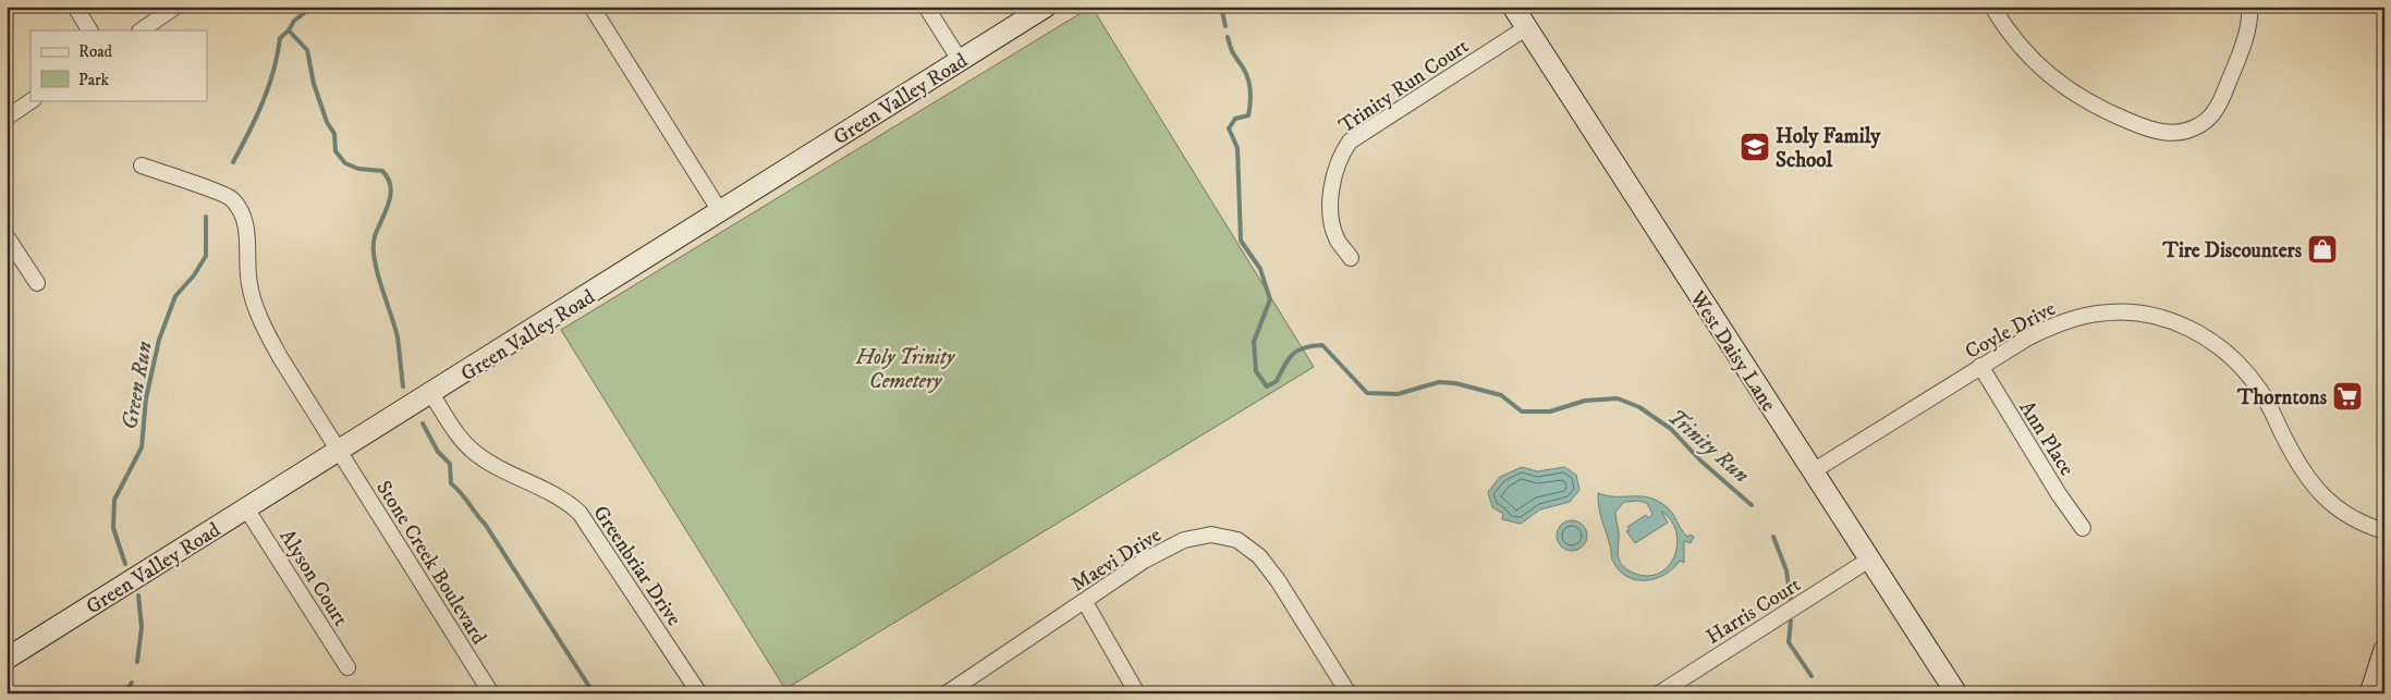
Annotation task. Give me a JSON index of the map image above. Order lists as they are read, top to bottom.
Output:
{
  "streets": {
    "street": [
      "Trinity Run Court",
      "Green Valley Road",
      "Coyle Drive",
      "West Daisy Lane",
      "Ann Place",
      "Maevi Drive",
      "Stone Creek Boulevard",
      "Greenbriar Drive",
      "Alyson Court",
      "Harris Court"
    ]
  },
  "crossings": [
    ["Trinity Run Court", "West Daisy Lane"],
    ["Green Valley Road", "Stone Creek Boulevard"],
    ["Green Valley Road", "Greenbriar Drive"],
    ["Green Valley Road", "Alyson Court"],
    ["Coyle Drive", "West Daisy Lane"],
    ["Coyle Drive", "Ann Place"],
    ["West Daisy Lane", "Harris Court"]
  ],
  "water": ["Green Run", "Trinity Run"],
  "parks": ["Holy Trinity Cemetery"],
  "places": {
    "school or university": ["Holy Family School"],
    "shop": ["Tire Discounters"],
    "supermarket": ["Thorntons"]
  },
  "legend": ["Road", "Park"]
}
